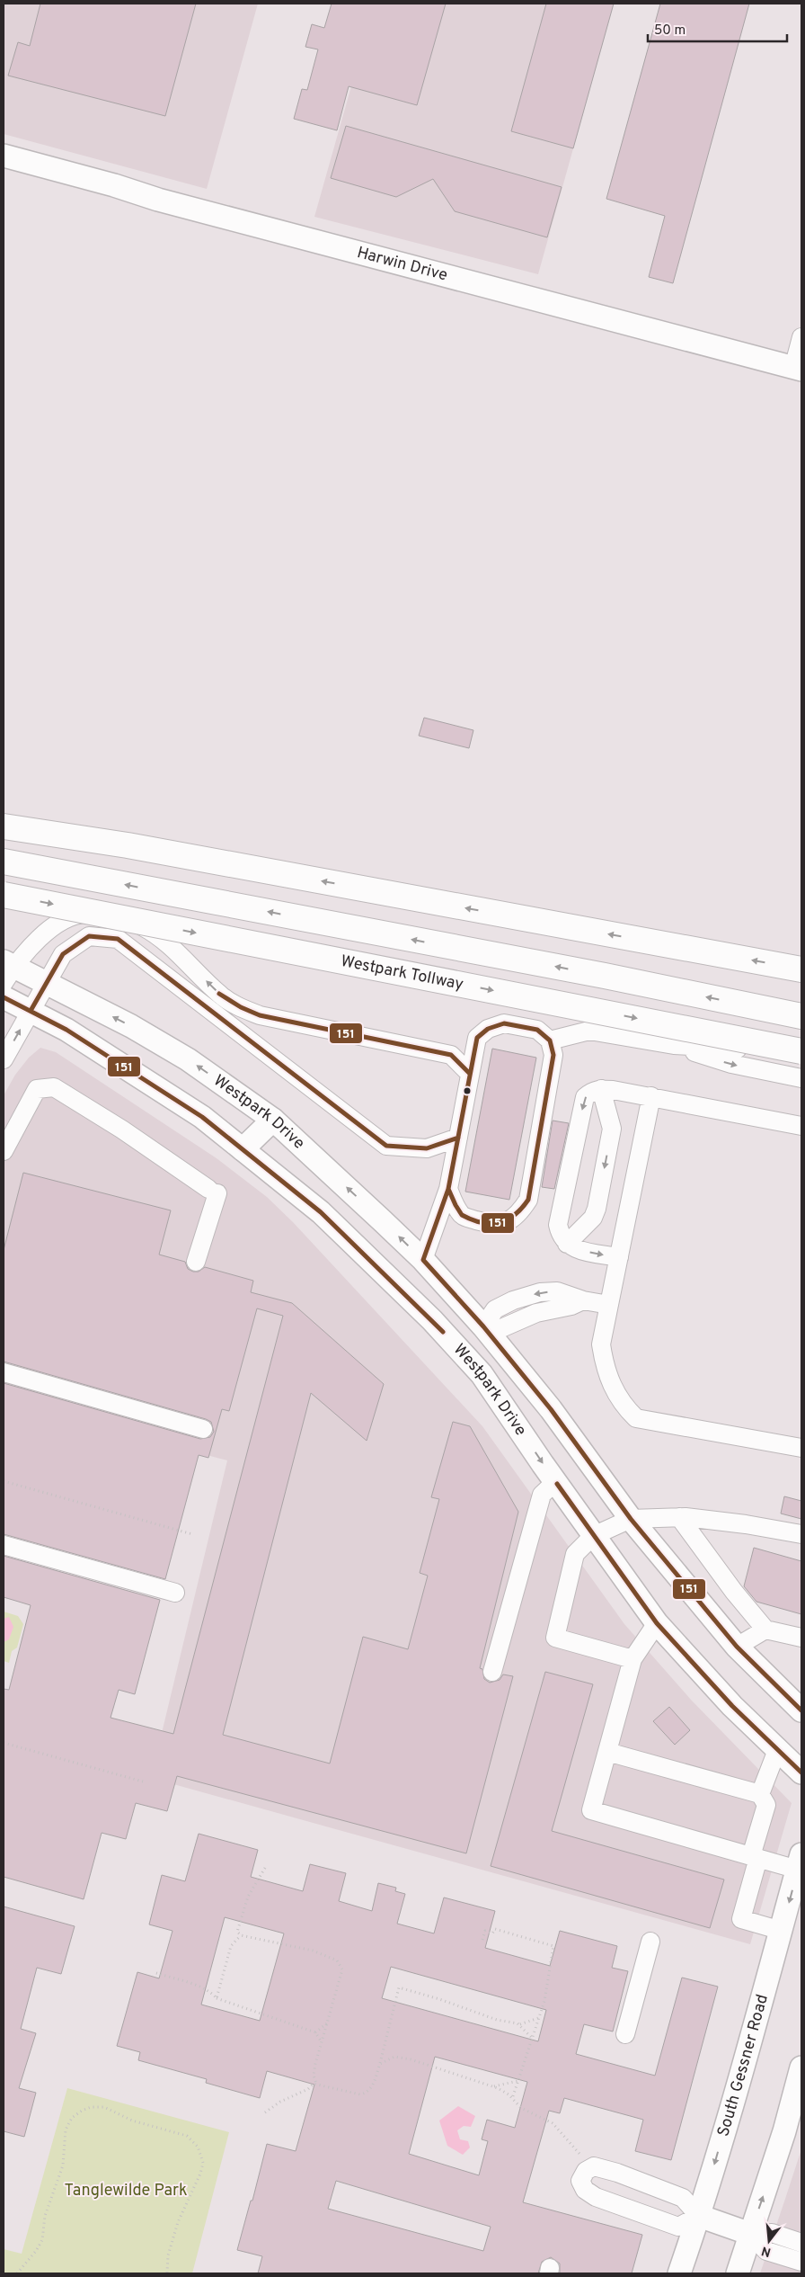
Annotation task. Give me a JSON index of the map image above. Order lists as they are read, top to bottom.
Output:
{
  "streets": {
    "highway": ["Westpark Tollway"],
    "main road": ["Harwin Drive", "Westpark Drive", "South Gessner Road"]
  },
  "parks": ["Tanglewilde Park"],
  "lines": ["transit line 151"],
  "scale_bar": "50 m",
  "north": "bottom"
}
